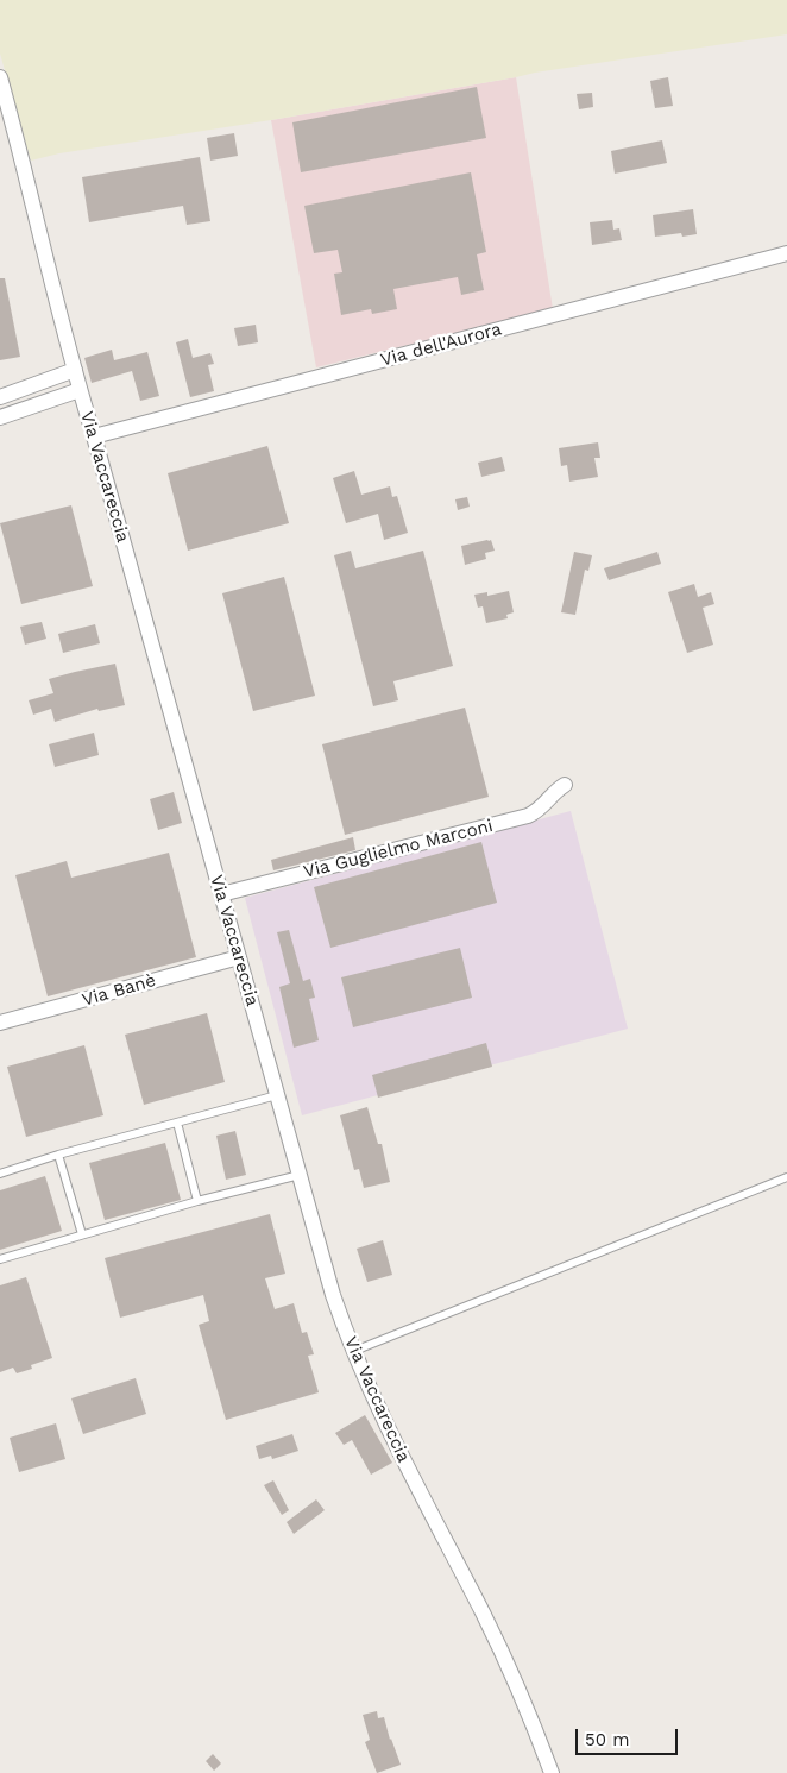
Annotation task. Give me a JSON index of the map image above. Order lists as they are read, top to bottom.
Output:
{
  "streets": {
    "street": [
      "Via dell'Aurora",
      "Via Vaccareccia",
      "Via Guglielmo Marconi",
      "Via Banè"
    ]
  },
  "crossings": [
    ["Via dell'Aurora", "Via Vaccareccia"],
    ["Via Vaccareccia", "Via Guglielmo Marconi"],
    ["Via Vaccareccia", "Via Banè"]
  ],
  "scale_bar": "50 m"
}
